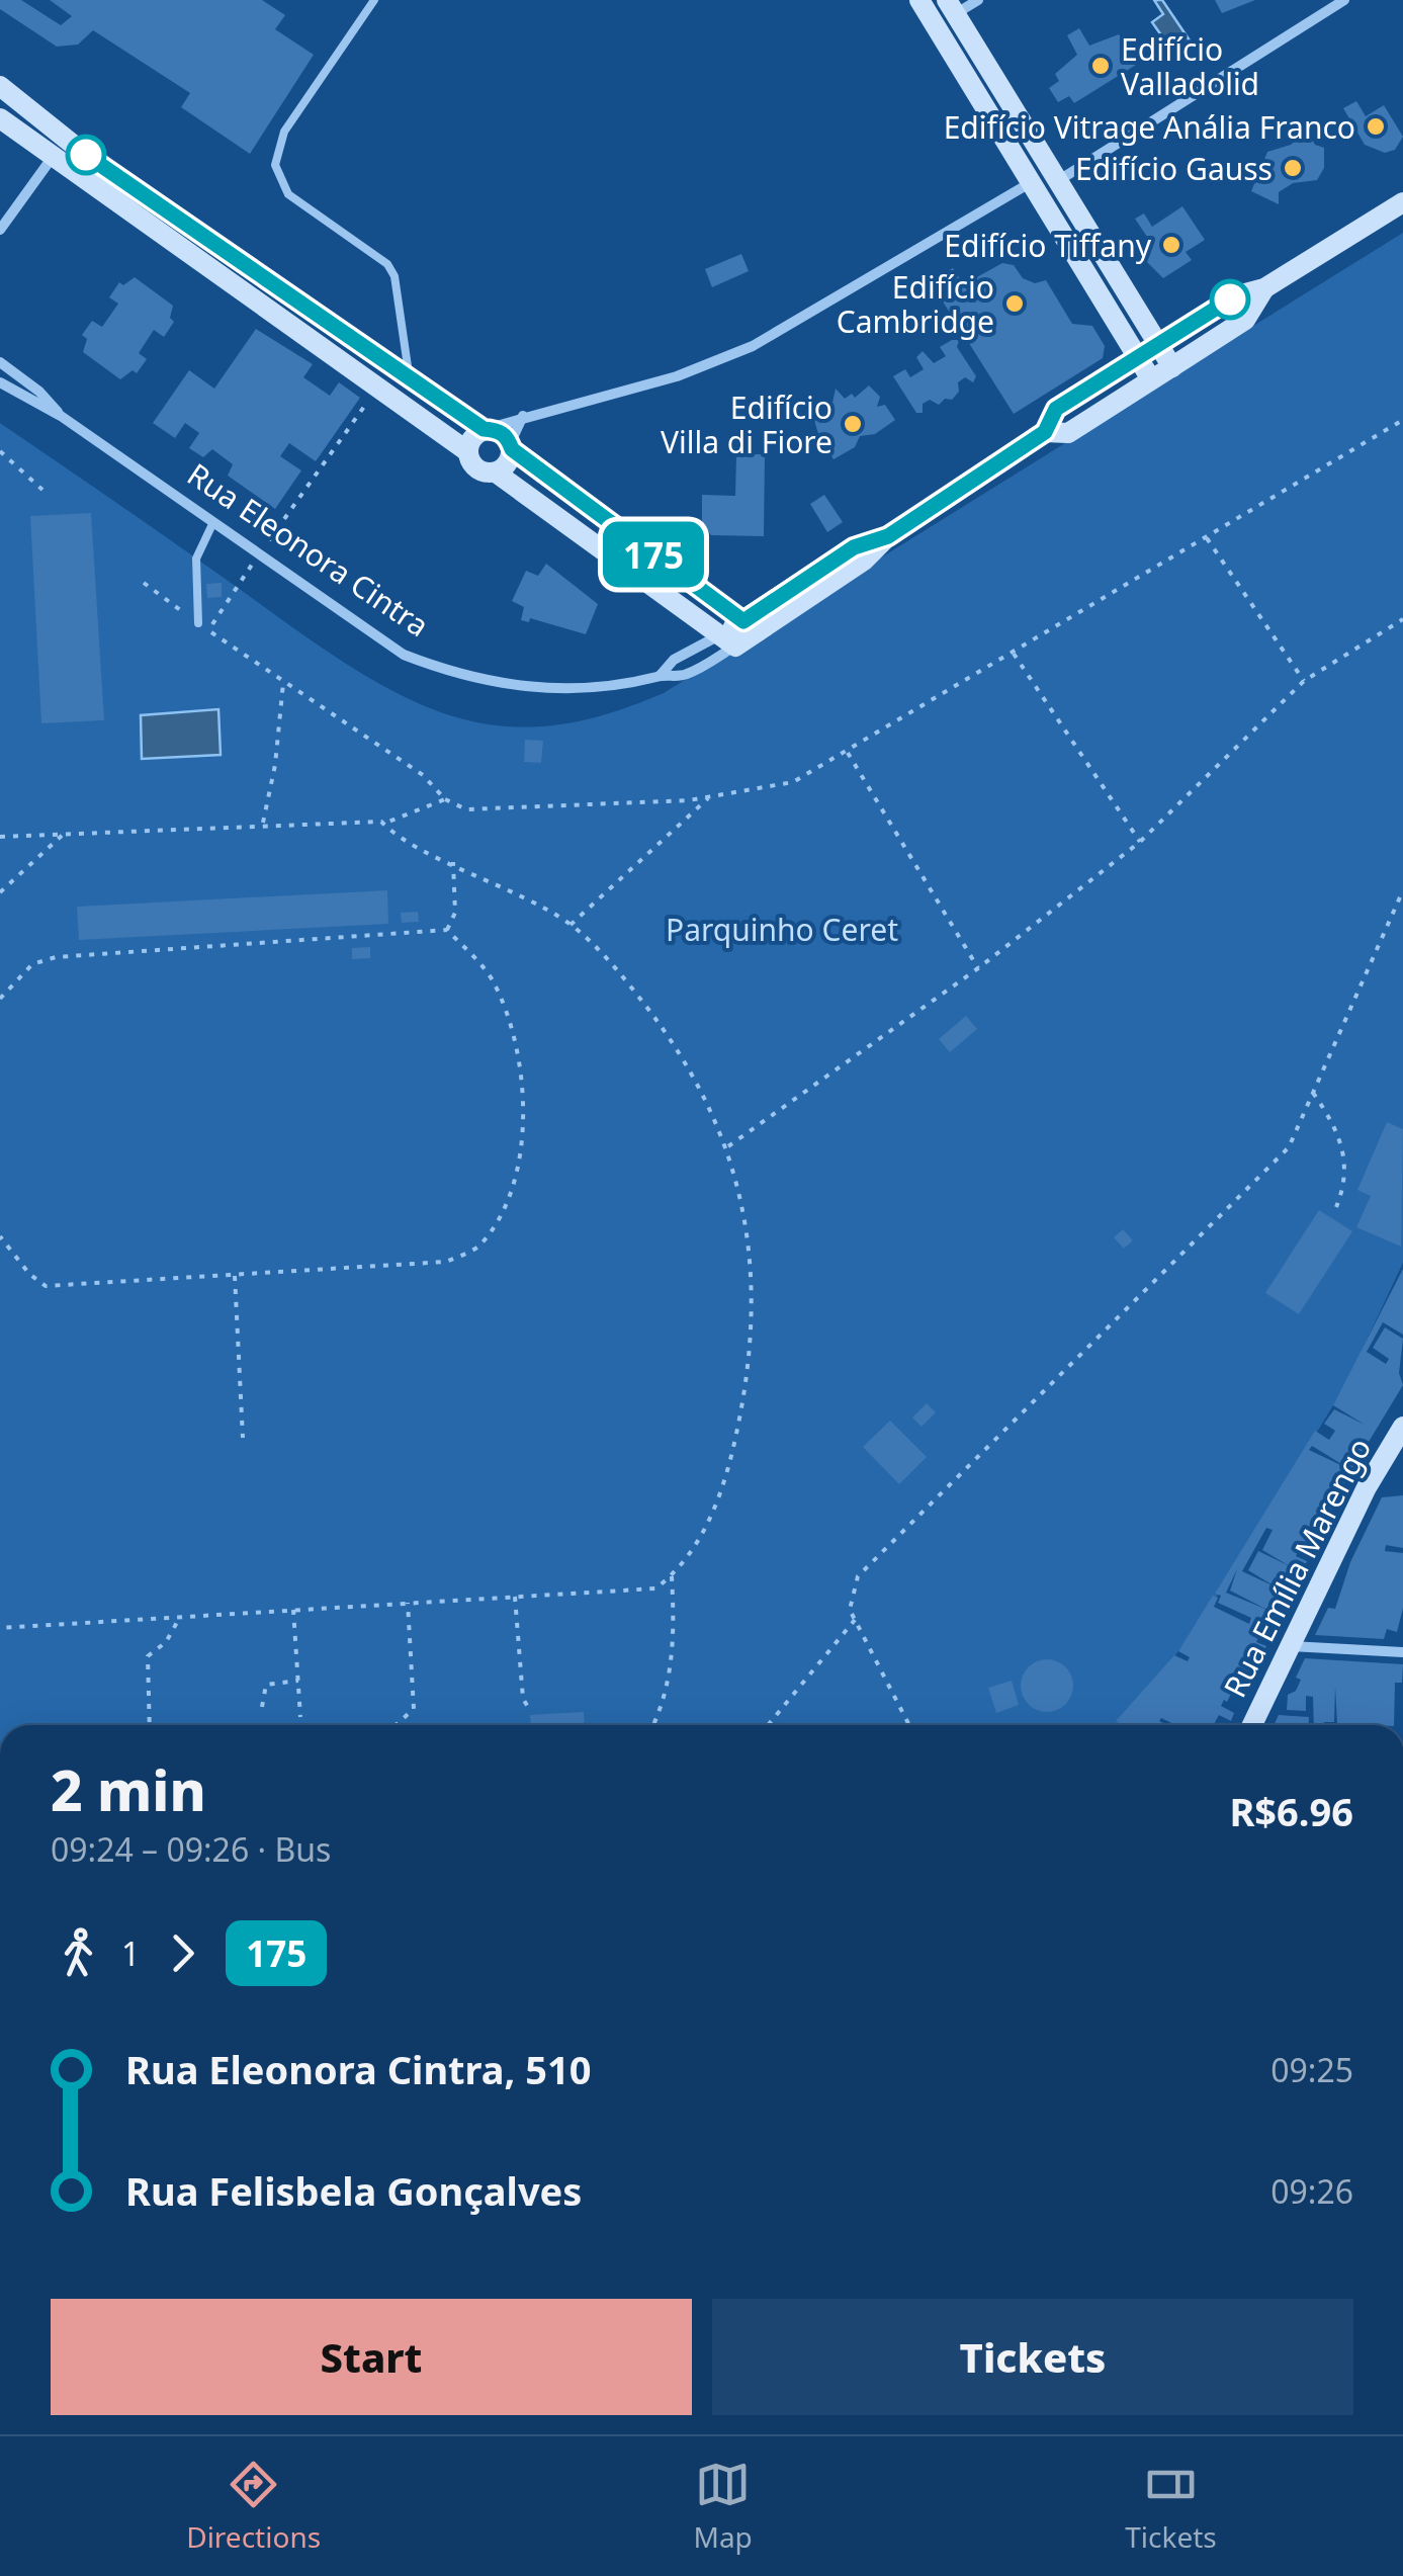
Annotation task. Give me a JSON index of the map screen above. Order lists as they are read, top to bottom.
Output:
{
  "streets": {
    "street": ["Rua Eleonora Cintra", "Rua Emília Marengo"]
  },
  "parks": ["Parquinho Ceret"],
  "places": [
    "Edifício Valladolid",
    "Edifício Vitrage Anália Franco",
    "Edifício Gauss",
    "Edifício Tiffany",
    "Edifício Cambridge",
    "Edifício Villa di Fiore"
  ],
  "lines": ["bus line 175"],
  "page": {
    "on_map": "175",
    "heading": ["2 min", "09:24 – 09:26 · Bus", "R$6.96"],
    "legs": ["1", "175"],
    "list": [
      {
        "name": "Rua Eleonora Cintra, 510",
        "value": "09:25"
      },
      {
        "name": "Rua Felisbela Gonçalves",
        "value": "09:26"
      }
    ],
    "buttons": ["Start", "Tickets"],
    "tabs": ["Directions", "Map", "Tickets"]
  }
}
